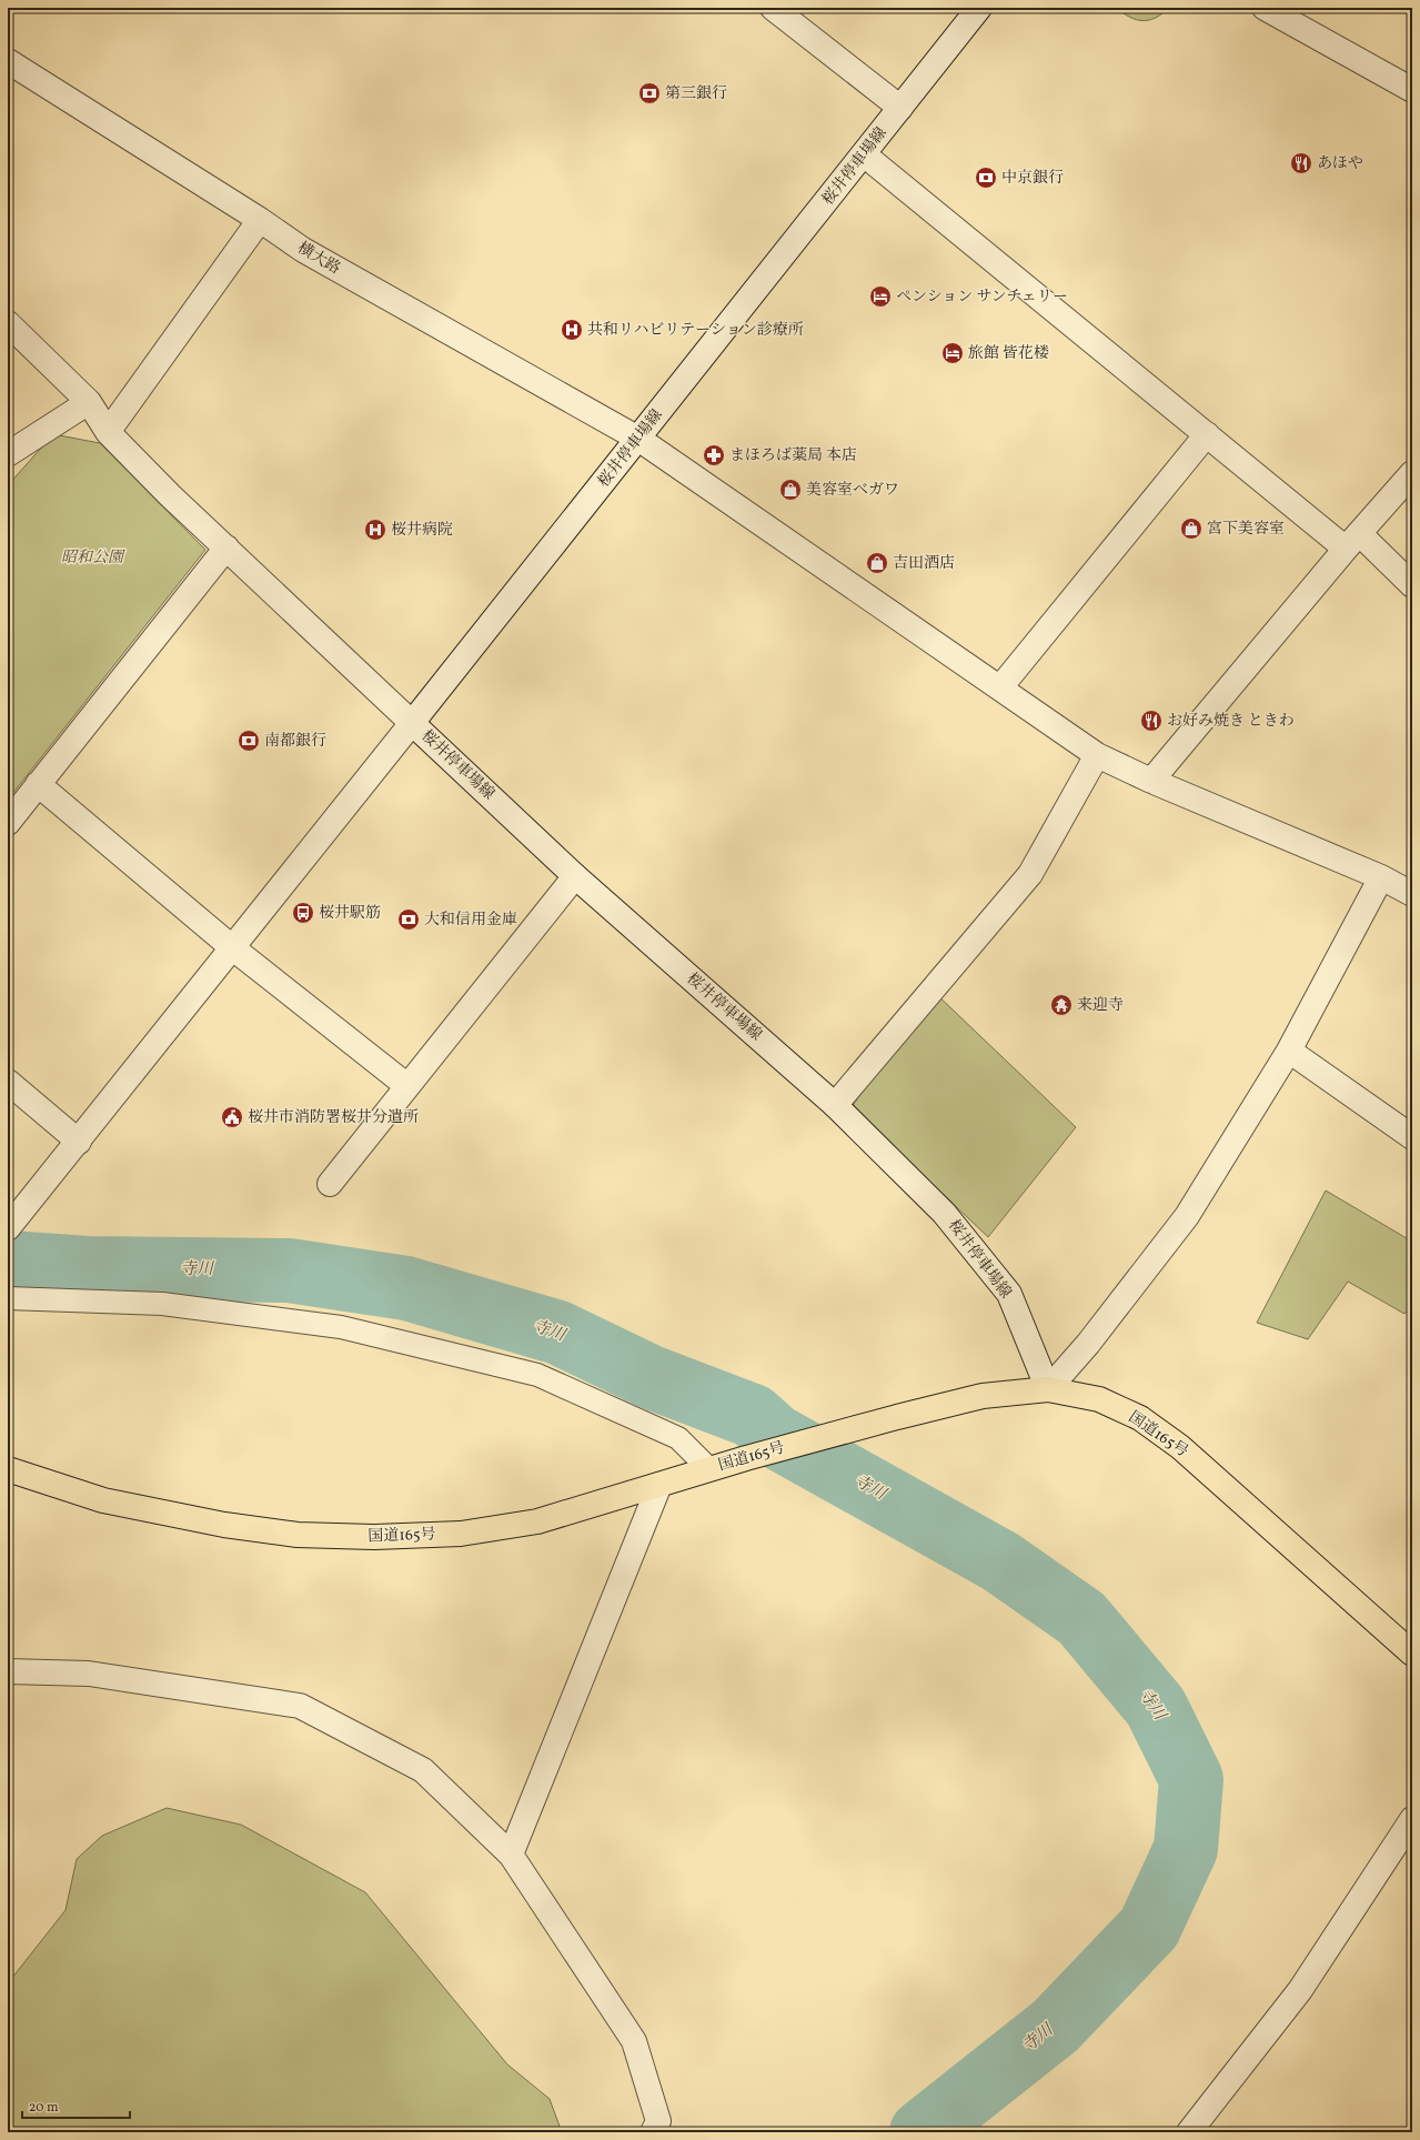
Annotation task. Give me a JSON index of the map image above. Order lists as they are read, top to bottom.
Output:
{
  "streets": {
    "highway": ["国道165号"],
    "street": ["桜井停車場線", "横大路"]
  },
  "crossings": [
    ["桜井停車場線", "横大路"],
    ["桜井停車場線", "国道165号"]
  ],
  "water": ["寺川"],
  "parks": ["昭和公園"],
  "places": {
    "bank": [
      "第三銀行",
      "中京銀行",
      "南都銀行",
      "大和信用金庫"
    ],
    "restaurant": ["あほや", "お好み焼き ときわ"],
    "hotel": ["ペンション サンチェリー", "旅館 皆花楼"],
    "hospital": ["共和リハビリテーション診療所", "桜井病院"],
    "pharmacy": ["まほろば薬局 本店"],
    "shop": ["美容室ベガワ", "宮下美容室", "吉田酒店"],
    "bus stop": ["桜井駅筋"],
    "temple": ["来迎寺"],
    "public building": ["桜井市消防署桜井分遣所"]
  },
  "scale_bar": "20 m"
}
